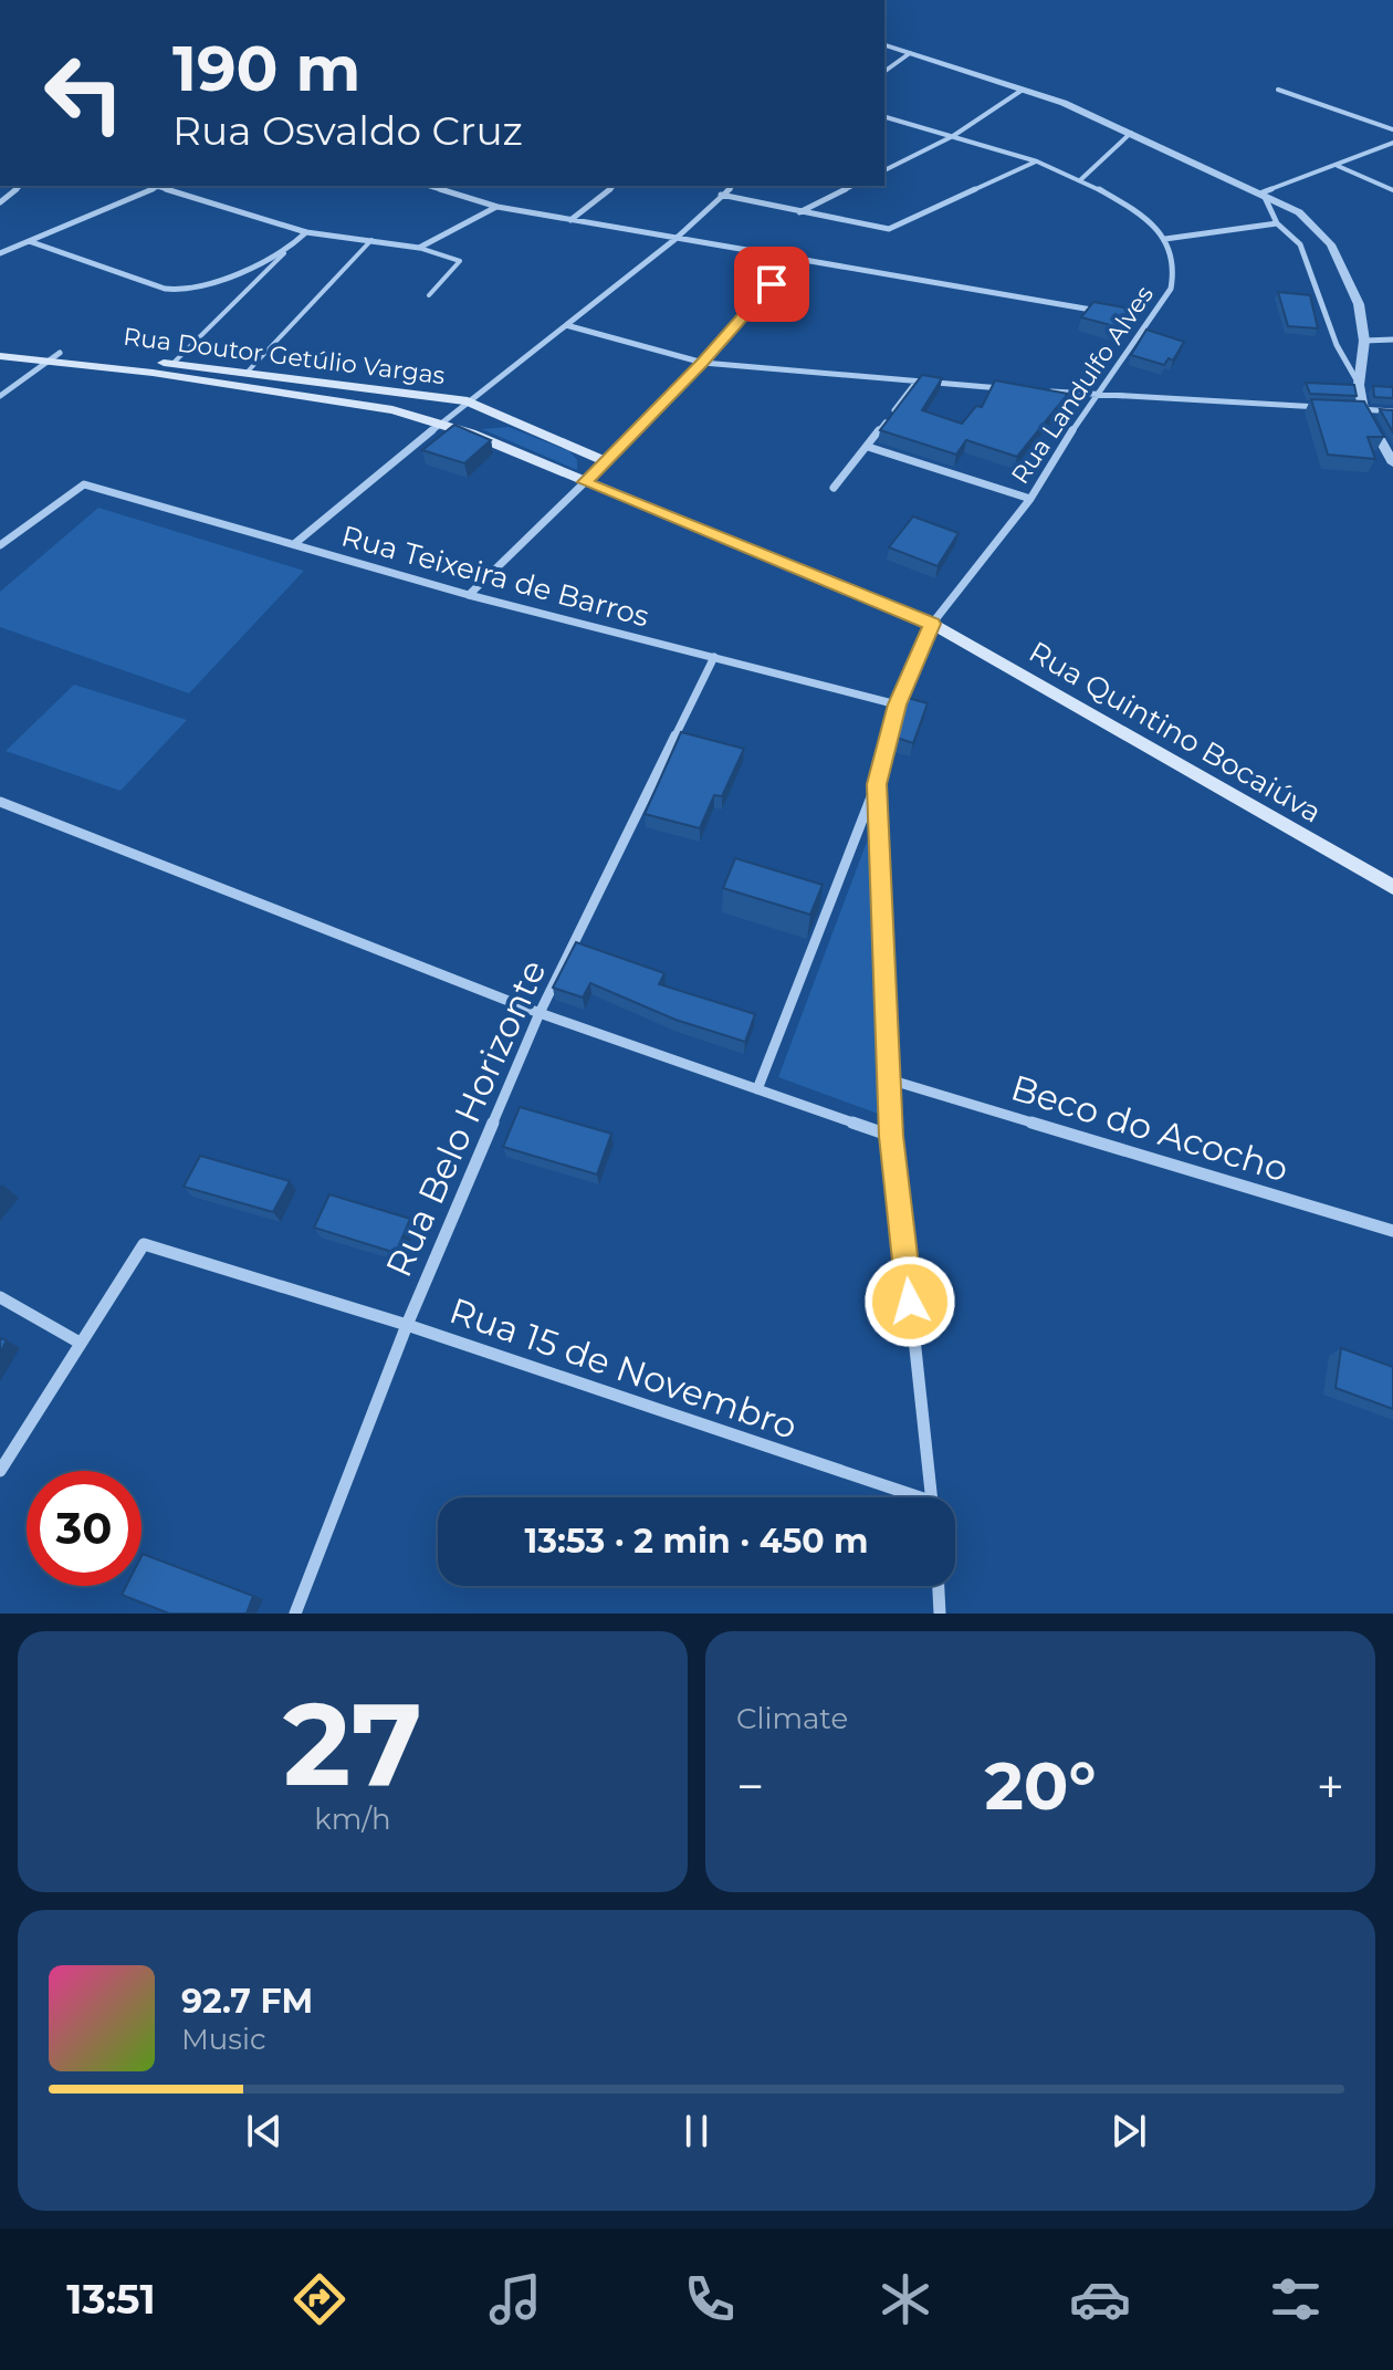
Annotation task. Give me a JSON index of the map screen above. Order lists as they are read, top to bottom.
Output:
{
  "streets": {
    "main road": ["Rua Doutor Getúlio Vargas", "Rua Quintino Bocaiúva"],
    "street": [
      "Rua Landulfo Alves",
      "Rua Teixeira de Barros",
      "Rua Belo Horizonte",
      "Beco do Acocho",
      "Rua 15 de Novembro"
    ]
  },
  "crossings": [
    ["Rua Doutor Getúlio Vargas", "Rua Quintino Bocaiúva"],
    ["Rua Landulfo Alves", "Rua Teixeira de Barros"],
    ["Rua Landulfo Alves", "Rua Quintino Bocaiúva"],
    ["Rua Teixeira de Barros", "Rua Belo Horizonte"],
    ["Rua Belo Horizonte", "Rua 15 de Novembro"]
  ],
  "page": {
    "turn": ["190 m", "Rua Osvaldo Cruz"],
    "limit": "30",
    "trip": "13:53 · 2 min · 450 m",
    "tile": [
      ["27", "km/h"],
      "Climate"
    ],
    "heat": ["−", "20°", "+"],
    "song": ["92.7 FM", "Music"],
    "tabs": "13:51"
  }
}
